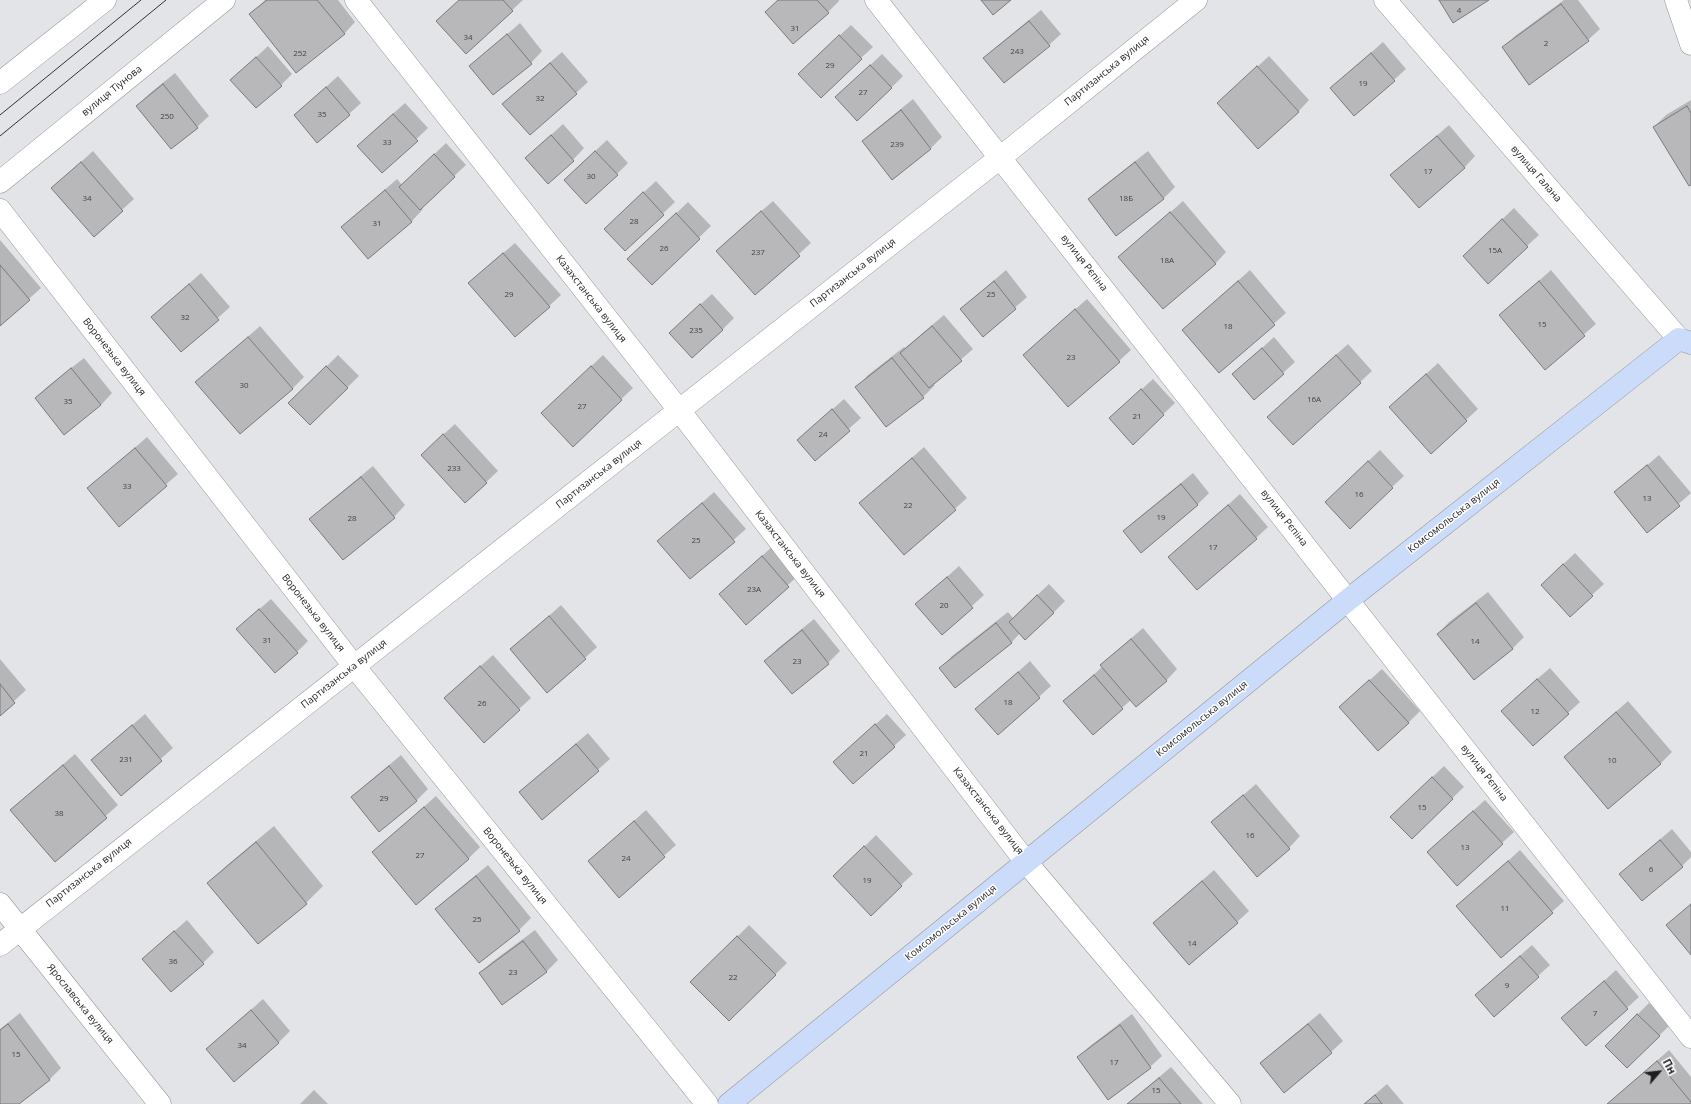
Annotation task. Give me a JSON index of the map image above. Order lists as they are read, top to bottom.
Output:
{
  "streets": {
    "street": [
      "Партизанська вулиця",
      "вулиця Тіунова",
      "вулиця Галана",
      "вулиця Рєпіна",
      "Казахстанська вулиця",
      "Воронезька вулиця",
      "Комсомольська вулиця",
      "Ярославська вулиця"
    ]
  },
  "crossings": [
    ["Партизанська вулиця", "вулиця Рєпіна"],
    ["Партизанська вулиця", "Казахстанська вулиця"],
    ["Партизанська вулиця", "Воронезька вулиця"],
    ["Партизанська вулиця", "Ярославська вулиця"],
    ["вулиця Галана", "Комсомольська вулиця"],
    ["вулиця Рєпіна", "Комсомольська вулиця"],
    ["Казахстанська вулиця", "Комсомольська вулиця"]
  ],
  "house_numbers": [
    "4",
    "31",
    "34",
    "2",
    "243",
    "252",
    "29",
    "19",
    "27",
    "32",
    "35",
    "250",
    "33",
    "239",
    "17",
    "30",
    "34",
    "18Б",
    "28",
    "31",
    "26",
    "15А",
    "237",
    "18А",
    "29",
    "25",
    "32",
    "15",
    "18",
    "235",
    "23",
    "30",
    "16А",
    "35",
    "27",
    "21",
    "24",
    "233",
    "33",
    "16",
    "13",
    "22",
    "19",
    "28",
    "25",
    "17",
    "23А",
    "20",
    "31",
    "14",
    "23",
    "18",
    "26",
    "12",
    "21",
    "231",
    "10",
    "29",
    "15",
    "38",
    "16",
    "13",
    "27",
    "24",
    "6",
    "19",
    "11",
    "25",
    "14",
    "36",
    "23",
    "22",
    "9",
    "7",
    "34",
    "15",
    "17",
    "15"
  ],
  "north": "top right"
}
